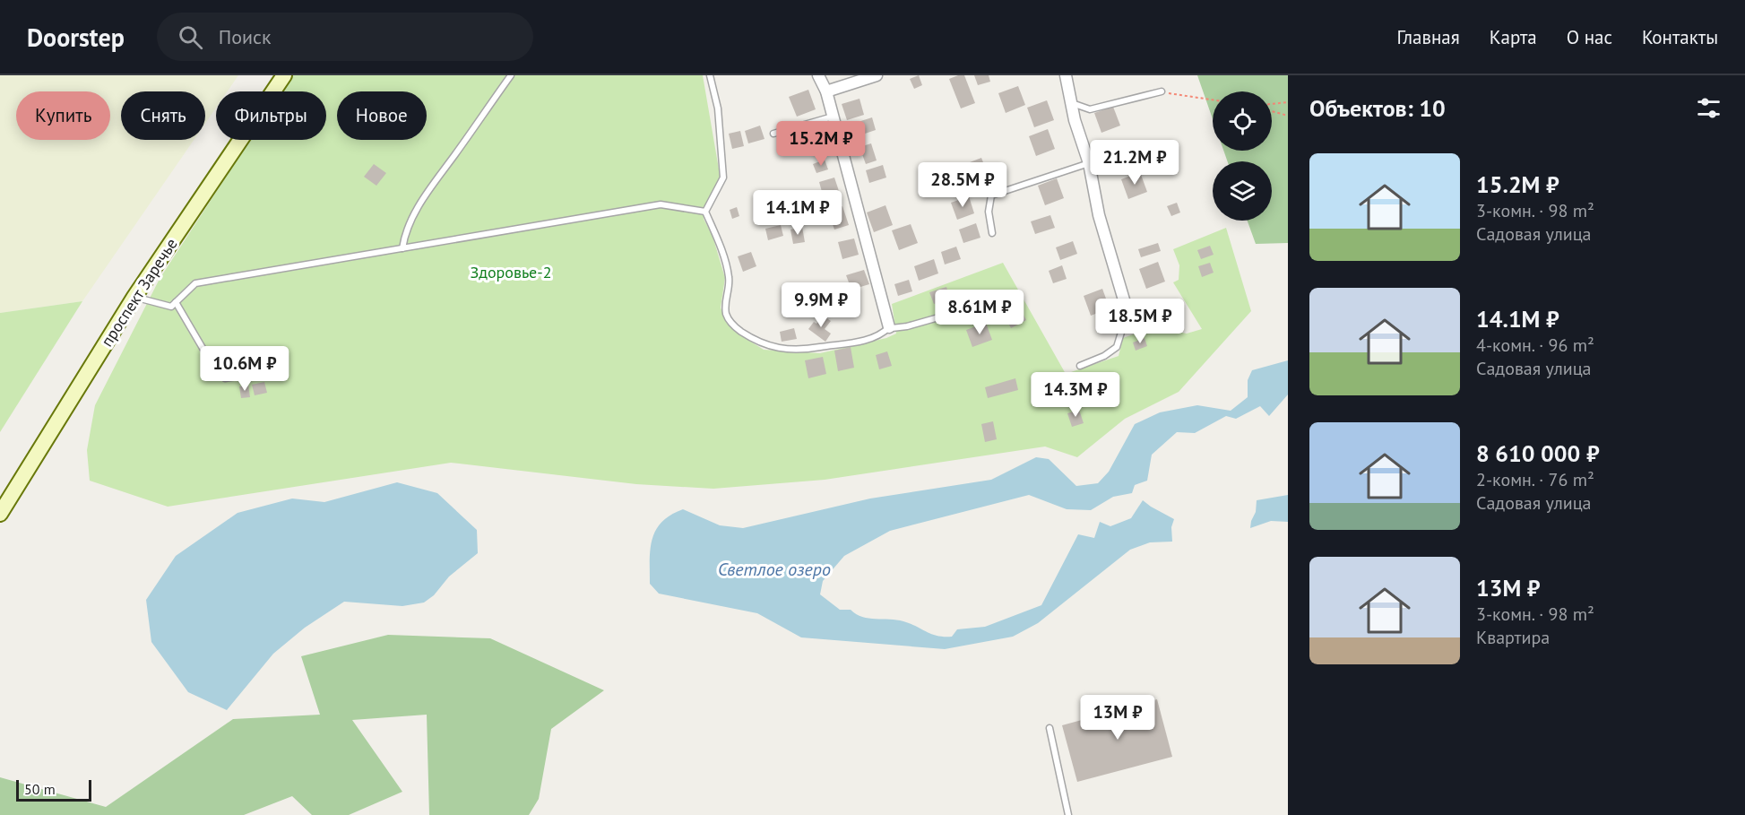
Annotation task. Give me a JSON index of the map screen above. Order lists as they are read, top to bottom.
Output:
{
  "streets": {
    "street": ["проспект Заречье"]
  },
  "water": ["Светлое озеро"],
  "parks": ["Здоровье-2"],
  "scale_bar": "50 m",
  "page": {
    "header": "Doorstep",
    "search": "Поиск",
    "nav": [
      "Главная",
      "Карта",
      "О нас",
      "Контакты"
    ],
    "heading": "Объектов: 10",
    "chip": [
      "Купить",
      "Снять",
      "Фильтры",
      "Новое"
    ],
    "price": [
      "15.2M ₽",
      "21.2M ₽",
      "28.5M ₽",
      "14.1M ₽",
      "9.9M ₽",
      "8.61M ₽",
      "18.5M ₽",
      "10.6M ₽",
      "14.3M ₽",
      "13M ₽"
    ],
    "list": [
      {
        "name": "15.2M ₽",
        "note": "3-комн. · 98 m² · Садовая улица"
      },
      {
        "name": "14.1M ₽",
        "note": "4-комн. · 96 m² · Садовая улица"
      },
      {
        "name": "8 610 000 ₽",
        "note": "2-комн. · 76 m² · Садовая улица"
      },
      {
        "name": "13M ₽",
        "note": "3-комн. · 98 m² · Квартира"
      }
    ],
    "scale": "50 m"
  }
}
